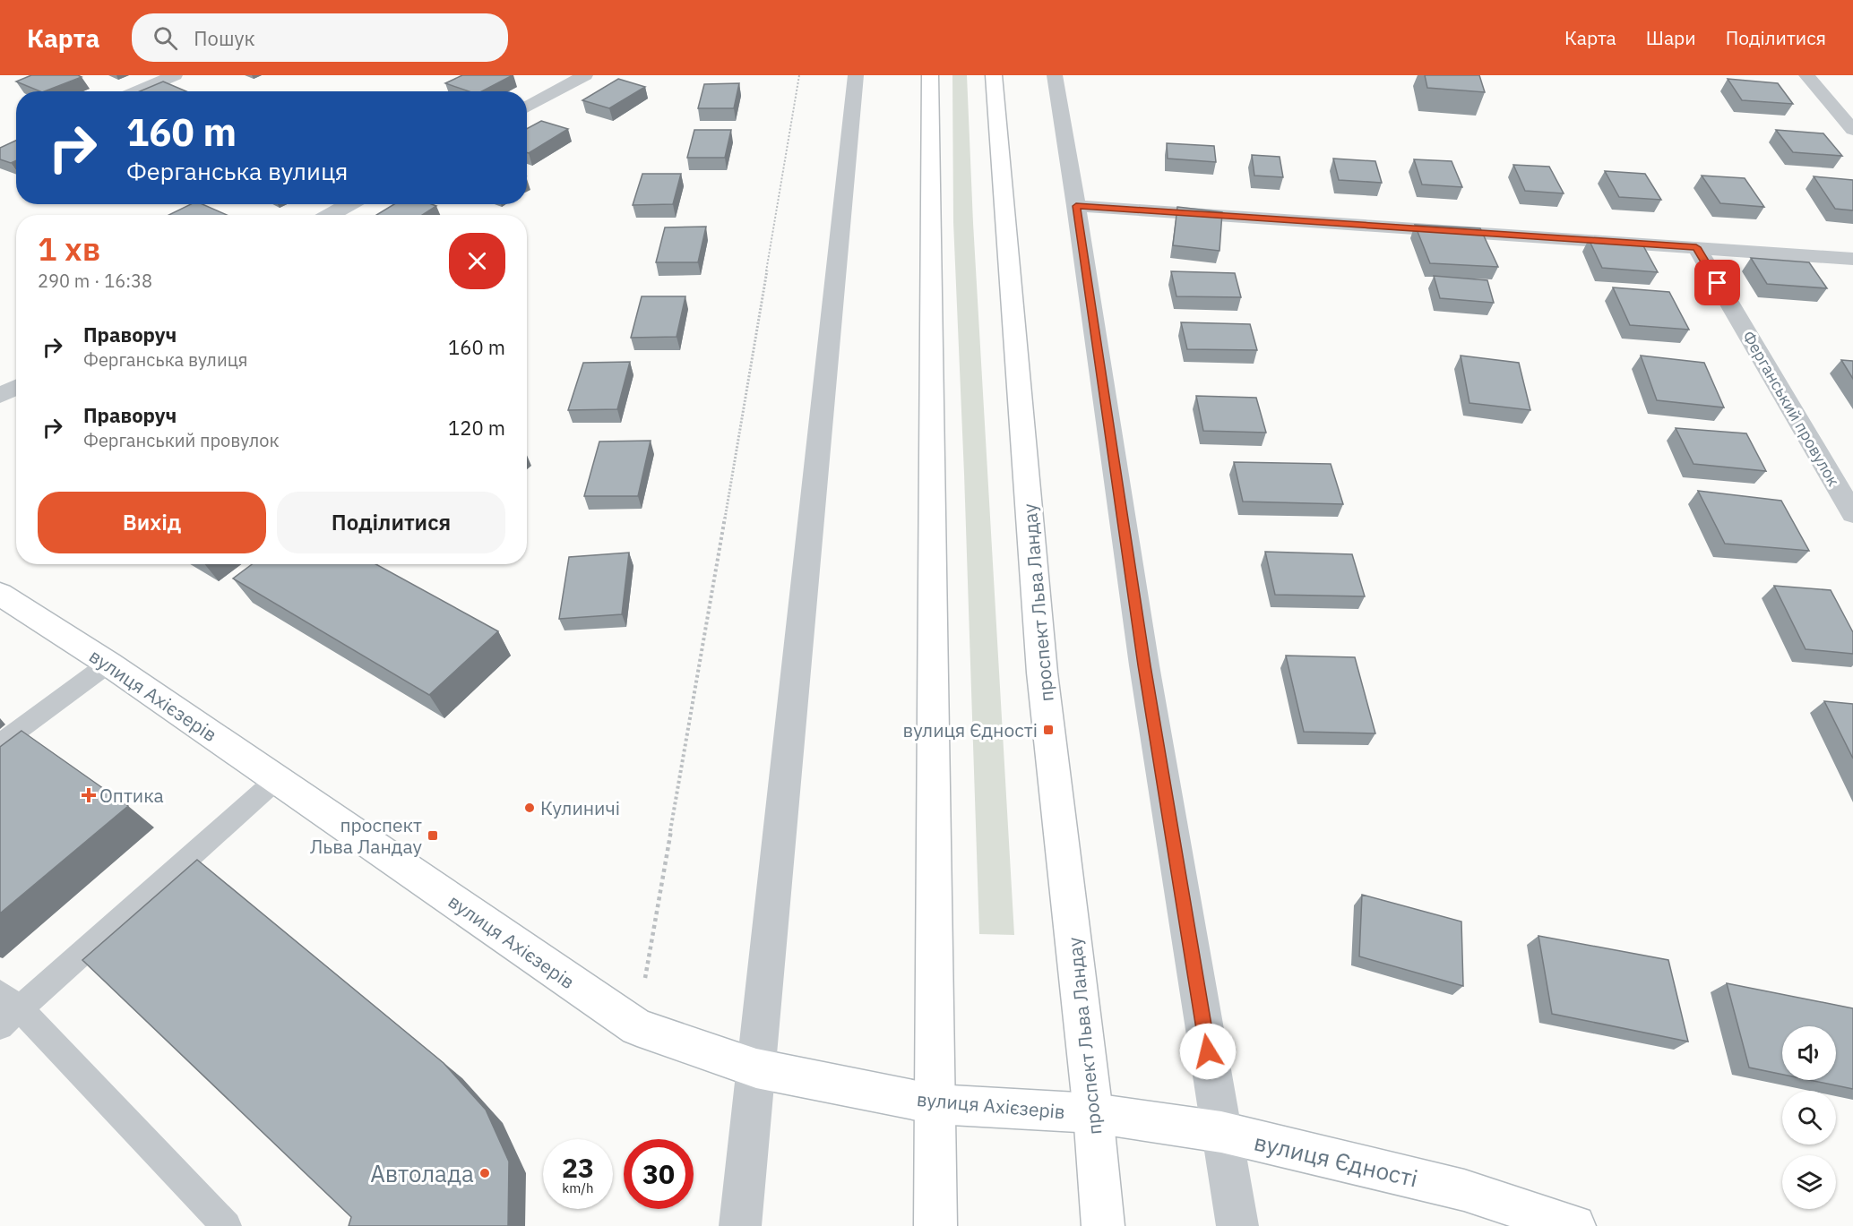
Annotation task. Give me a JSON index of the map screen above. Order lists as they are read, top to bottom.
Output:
{
  "streets": {
    "main road": ["проспект Льва Ландау", "вулиця Ахієзерів", "вулиця Єдності"],
    "street": ["Ферганський провулок"]
  },
  "crossings": [
    ["проспект Льва Ландау", "вулиця Ахієзерів"],
    ["проспект Льва Ландау", "вулиця Єдності"],
    ["вулиця Ахієзерів", "вулиця Єдності"]
  ],
  "places": {
    "transit": ["вулиця Єдності", "проспект Льва Ландау"],
    "health": ["Оптика"],
    "other": ["Кулиничі", "Автолада"]
  },
  "page": {
    "header": "Карта",
    "search": "Пошук",
    "nav": ["Карта", "Шари", "Поділитися"],
    "turn": ["160 m", "Ферганська вулиця"],
    "heading": ["1 хв", "290 m · 16:38"],
    "list": [
      {
        "name": "Праворуч",
        "note": "Ферганська вулиця",
        "value": "160 m"
      },
      {
        "name": "Праворуч",
        "note": "Ферганський провулок",
        "value": "120 m"
      }
    ],
    "buttons": ["Вихід", "Поділитися"],
    "speed": "23 km/h",
    "limit": "30"
  }
}
